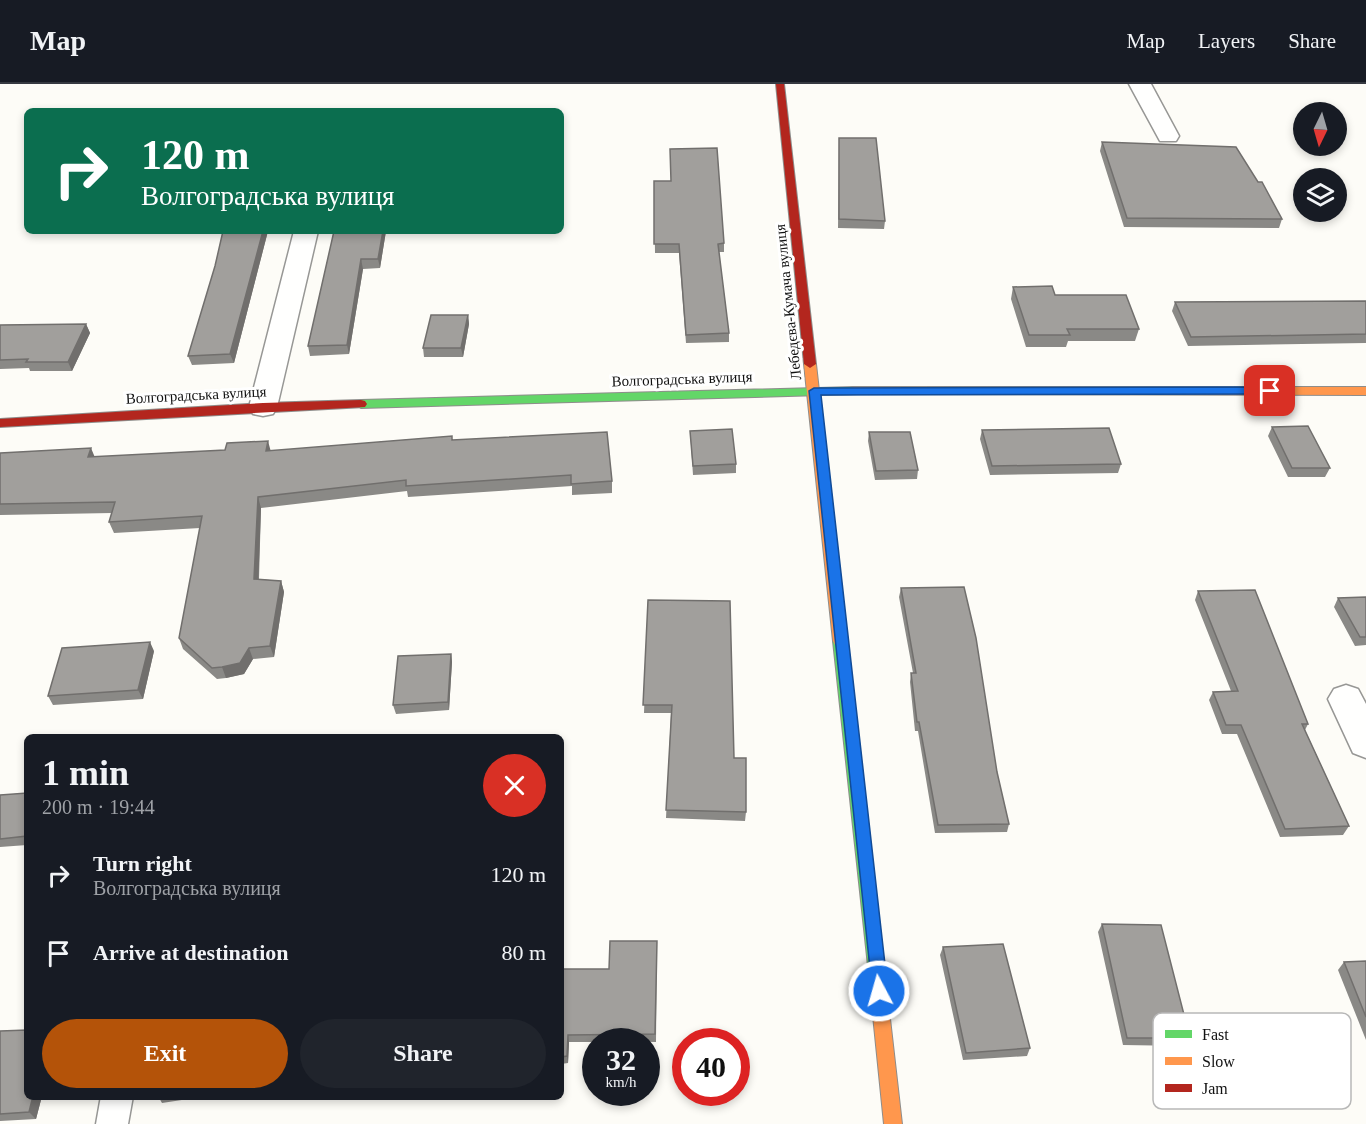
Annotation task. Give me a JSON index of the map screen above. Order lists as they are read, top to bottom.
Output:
{
  "streets": {
    "street": ["Лебедєва-Кумача вулиця", "Волгоградська вулиця"]
  },
  "crossings": [
    ["Лебедєва-Кумача вулиця", "Волгоградська вулиця"]
  ],
  "legend": ["Fast", "Slow", "Jam"],
  "north": "bottom",
  "page": {
    "header": "Map",
    "nav": ["Map", "Layers", "Share"],
    "turn": ["120 m", "Волгоградська вулиця"],
    "heading": ["1 min", "200 m · 19:44"],
    "list": [
      {
        "name": "Turn right",
        "note": "Волгоградська вулиця",
        "value": "120 m"
      },
      {
        "name": "Arrive at destination",
        "value": "80 m"
      }
    ],
    "buttons": ["Exit", "Share"],
    "speed": "32 km/h",
    "limit": "40"
  }
}
